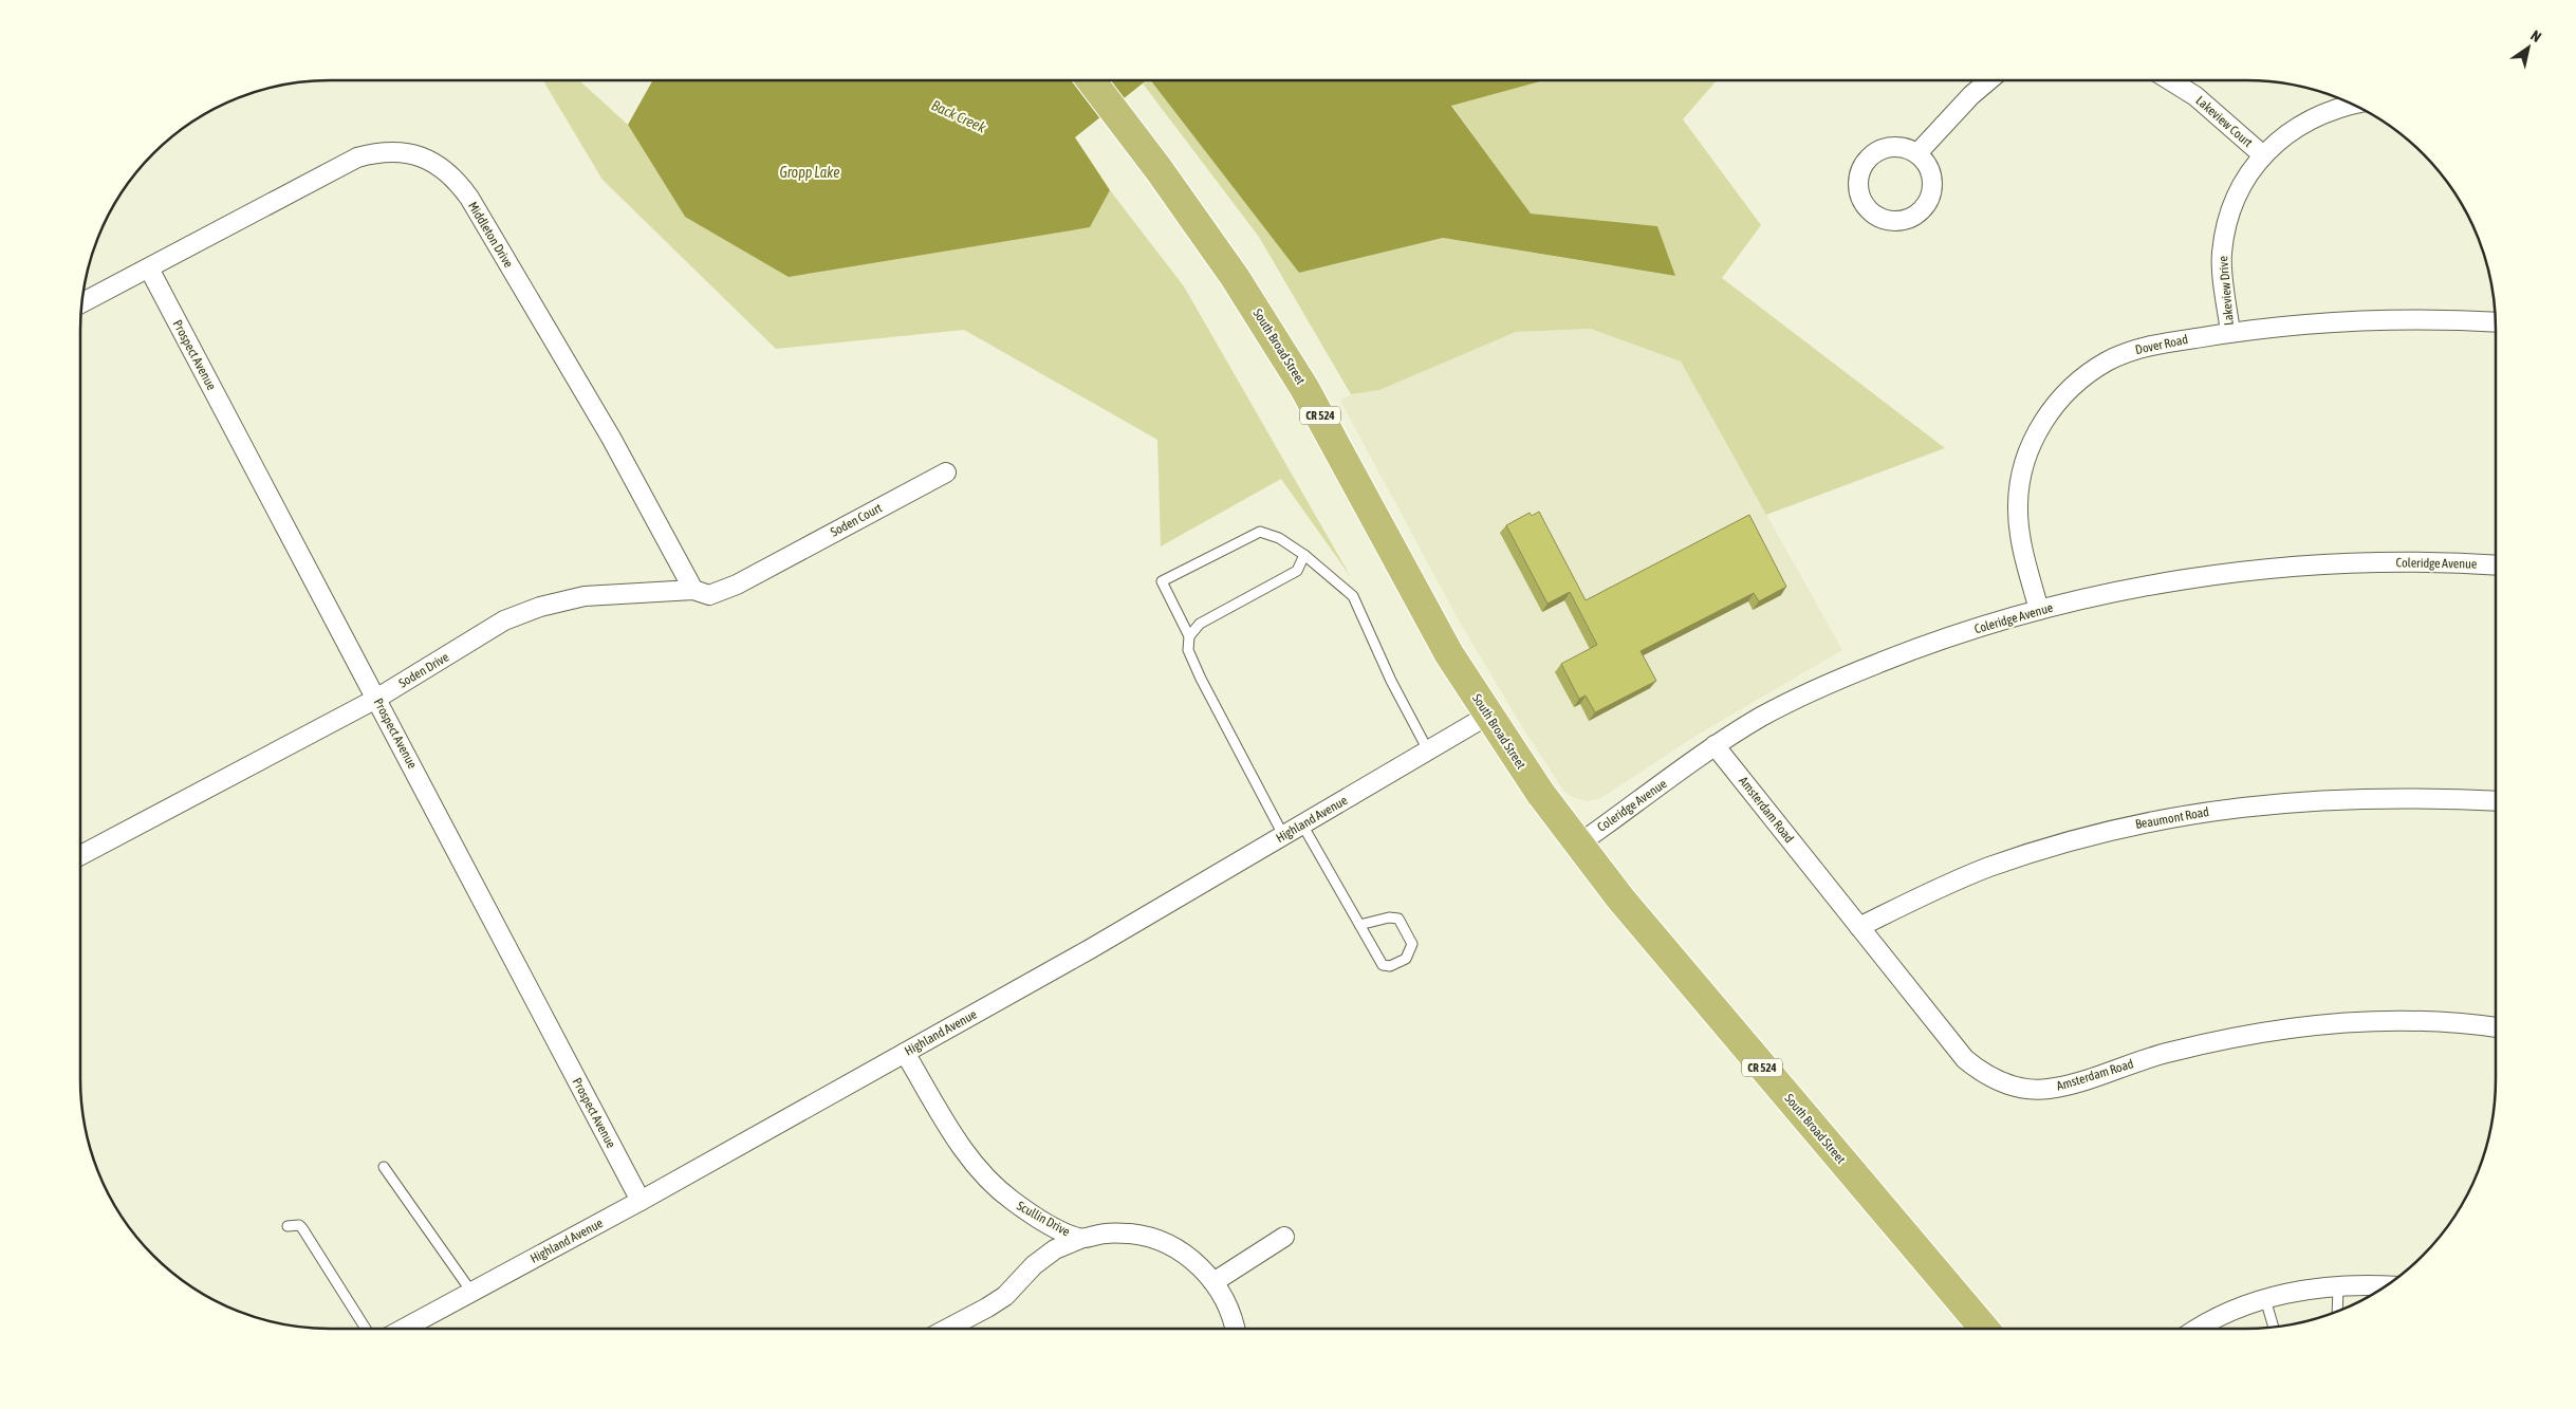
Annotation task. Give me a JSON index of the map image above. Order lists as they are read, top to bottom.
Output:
{
  "streets": {
    "main road": ["South Broad Street", "CR 524"],
    "street": [
      "Lakeview Court",
      "Middleton Drive",
      "Lakeview Drive",
      "Dover Road",
      "Prospect Avenue",
      "Soden Court",
      "Coleridge Avenue",
      "Soden Drive",
      "Amsterdam Road",
      "Beaumont Road",
      "Highland Avenue",
      "Scullin Drive"
    ]
  },
  "crossings": [
    ["Lakeview Court", "Lakeview Drive"],
    ["Middleton Drive", "Prospect Avenue"],
    ["Middleton Drive", "Soden Drive"],
    ["Lakeview Drive", "Dover Road"],
    ["Dover Road", "Coleridge Avenue"],
    ["South Broad Street", "Coleridge Avenue"],
    ["South Broad Street", "Highland Avenue"],
    ["Prospect Avenue", "Soden Drive"],
    ["Prospect Avenue", "Highland Avenue"],
    ["Soden Court", "Soden Drive"],
    ["Coleridge Avenue", "Amsterdam Road"],
    ["Amsterdam Road", "Beaumont Road"],
    ["Highland Avenue", "Scullin Drive"]
  ],
  "water": ["Back Creek", "Gropp Lake"],
  "north": "top right"
}
